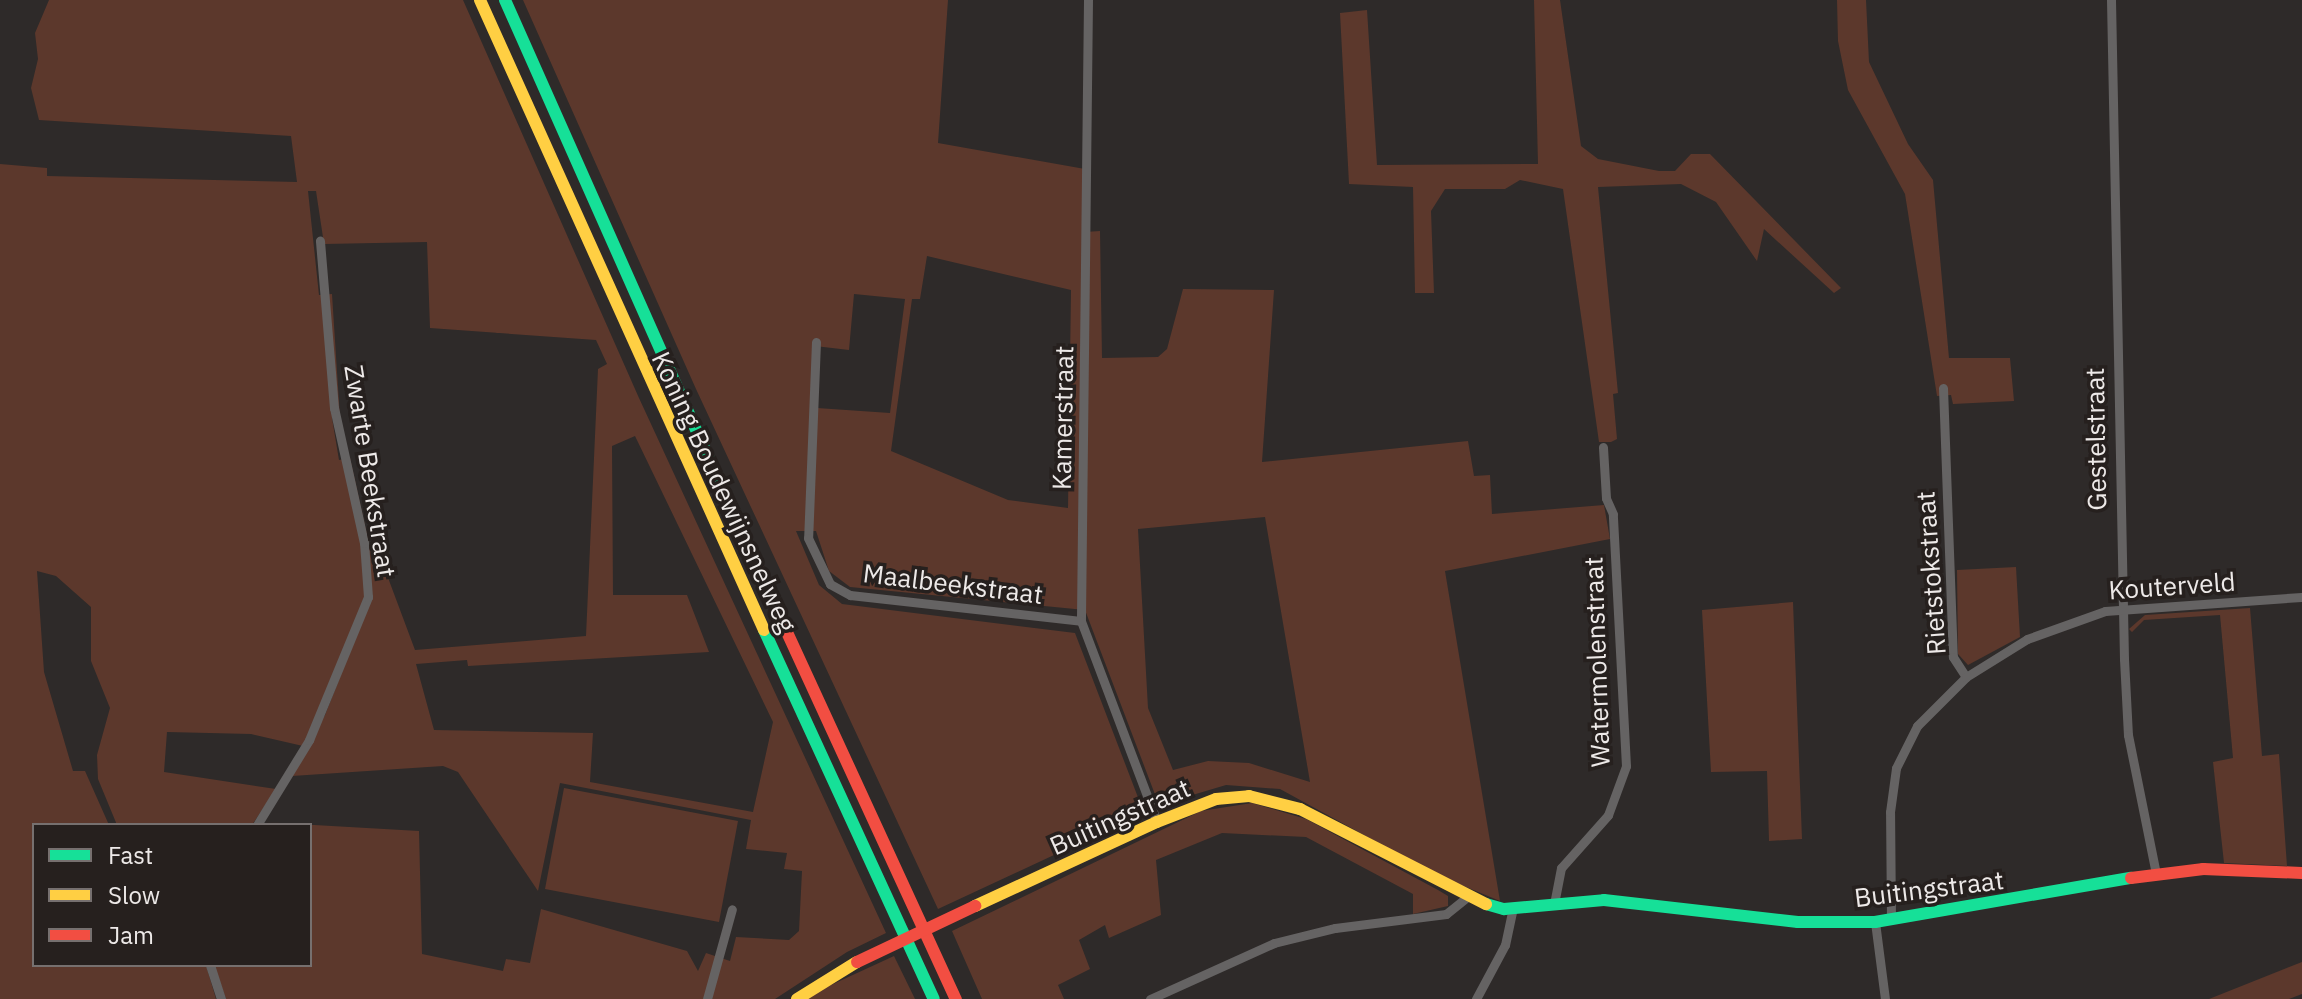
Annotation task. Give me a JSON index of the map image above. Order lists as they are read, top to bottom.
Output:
{
  "streets": {
    "main road": ["Koning Boudewijnsnelweg", "Buitingstraat"],
    "street": [
      "Kamerstraat",
      "Gestelstraat",
      "Zwarte Beekstraat",
      "Rietstokstraat",
      "Maalbeekstraat",
      "Kouterveld",
      "Watermolenstraat"
    ]
  },
  "crossings": [
    ["Kamerstraat", "Maalbeekstraat"],
    ["Kamerstraat", "Buitingstraat"],
    ["Gestelstraat", "Kouterveld"],
    ["Gestelstraat", "Buitingstraat"],
    ["Rietstokstraat", "Kouterveld"],
    ["Rietstokstraat", "Buitingstraat"],
    ["Watermolenstraat", "Buitingstraat"]
  ],
  "legend": ["Fast", "Slow", "Jam"]
}
